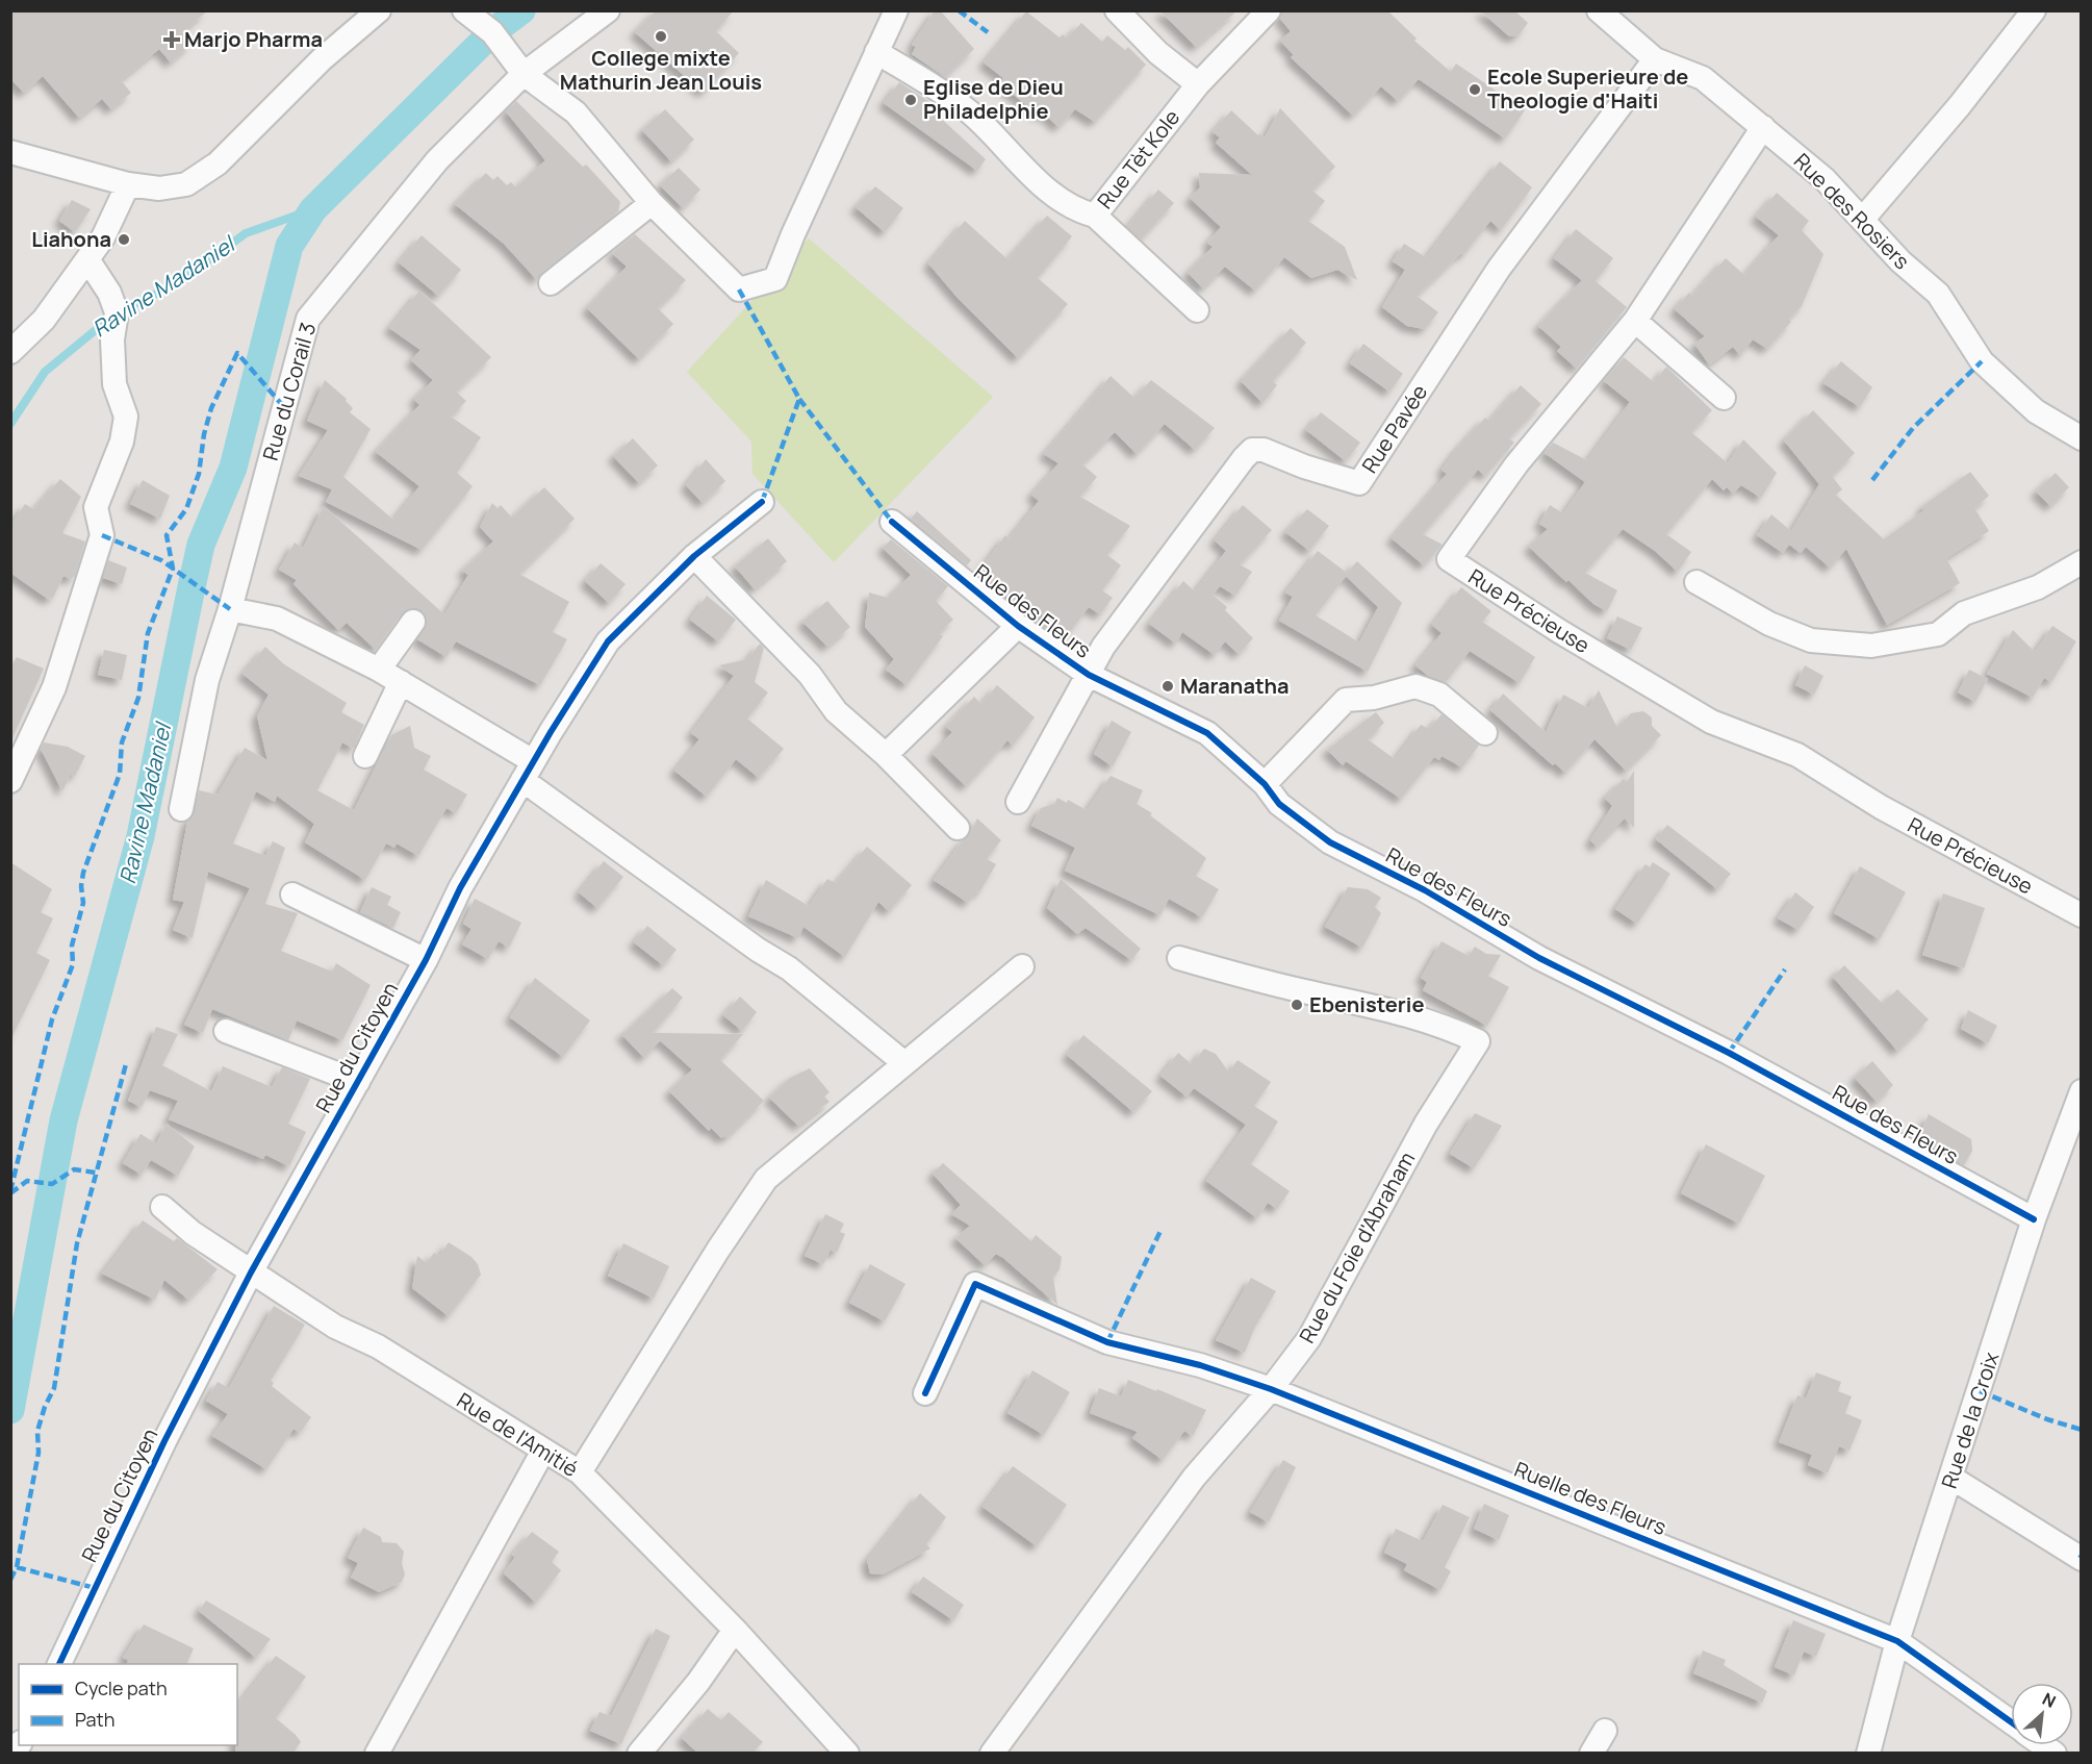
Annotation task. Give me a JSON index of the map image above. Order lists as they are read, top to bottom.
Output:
{
  "streets": {
    "street": [
      "Rue Tèt Kole",
      "Rue des Rosiers",
      "Rue du Corail 3",
      "Rue Pavée",
      "Rue des Fleurs",
      "Rue Précieuse",
      "Rue du Citoyen",
      "Rue du Foie d'Abraham",
      "Rue de la Croix",
      "Rue de l'Amitié",
      "Ruelle des Fleurs"
    ]
  },
  "crossings": [
    ["Rue des Rosiers", "Rue Pavée"],
    ["Rue des Rosiers", "Rue Précieuse"],
    ["Rue Pavée", "Rue des Fleurs"],
    ["Rue des Fleurs", "Rue de la Croix"],
    ["Rue du Citoyen", "Rue de l'Amitié"],
    ["Rue du Foie d'Abraham", "Ruelle des Fleurs"],
    ["Rue de la Croix", "Ruelle des Fleurs"]
  ],
  "water": ["Ravine Madaniel"],
  "places": {
    "other": [
      "College mixte Mathurin Jean Louis",
      "Ecole Superieure de Theologie d'Haiti",
      "Eglise de Dieu Philadelphie",
      "Liahona",
      "Maranatha",
      "Ebenisterie"
    ],
    "health": ["Marjo Pharma"]
  },
  "legend": ["Cycle path", "Path"],
  "north": "top right"
}
